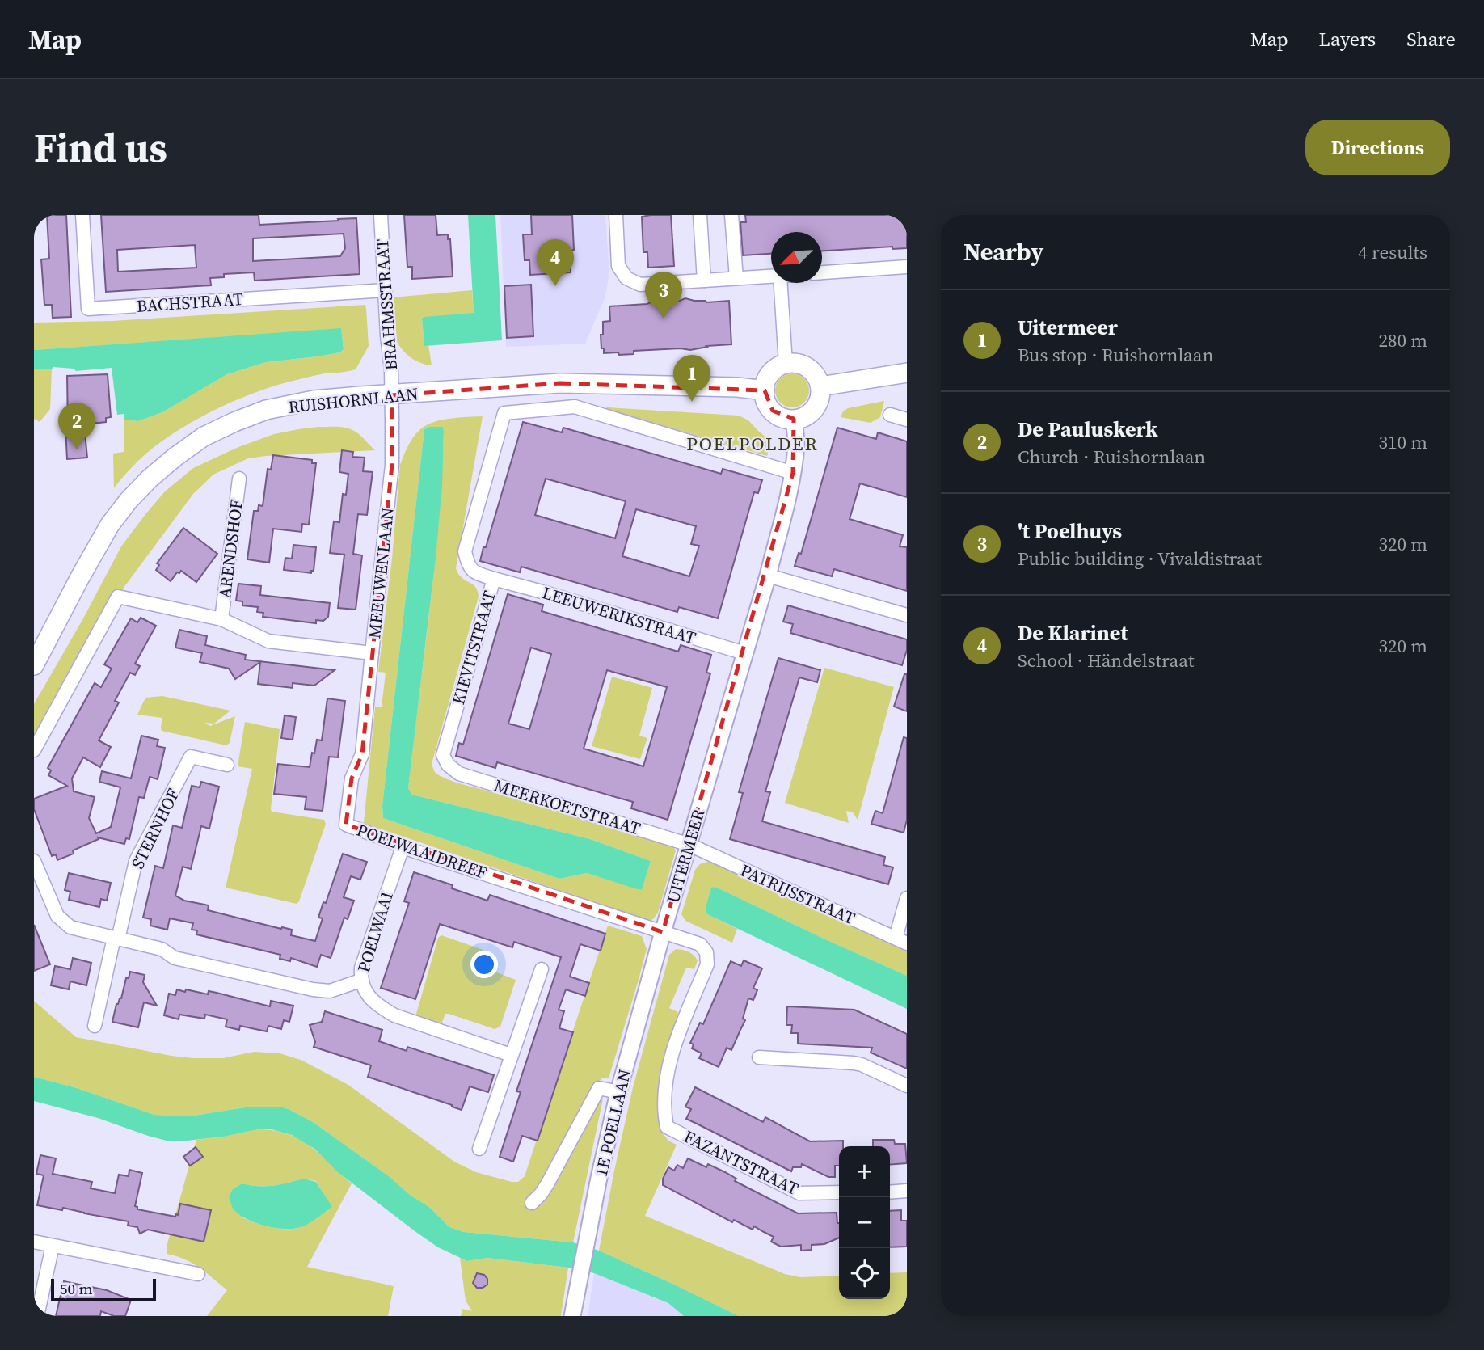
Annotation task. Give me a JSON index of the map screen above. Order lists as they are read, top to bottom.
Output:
{
  "streets": {
    "main road": ["RUISHORNLAAN"],
    "street": [
      "BACHSTRAAT",
      "BRAHMSSTRAAT",
      "ARENDSHOF",
      "MEEUWENLAAN",
      "LEEUWERIKSTRAAT",
      "KIEVITSTRAAT",
      "MEERKOETSTRAAT",
      "STERNHOF",
      "POELWAAIDREEF",
      "UITERMEER",
      "PATRIJSSTRAAT",
      "POELWAAI",
      "1E POELLAAN",
      "FAZANTSTRAAT"
    ]
  },
  "crossings": [
    ["BACHSTRAAT", "BRAHMSSTRAAT"],
    ["BRAHMSSTRAAT", "RUISHORNLAAN"],
    ["BRAHMSSTRAAT", "MEEUWENLAAN"],
    ["RUISHORNLAAN", "MEEUWENLAAN"],
    ["RUISHORNLAAN", "UITERMEER"],
    ["ARENDSHOF", "MEEUWENLAAN"],
    ["MEEUWENLAAN", "POELWAAIDREEF"],
    ["LEEUWERIKSTRAAT", "KIEVITSTRAAT"],
    ["LEEUWERIKSTRAAT", "UITERMEER"],
    ["KIEVITSTRAAT", "MEERKOETSTRAAT"],
    ["KIEVITSTRAAT", "UITERMEER"],
    ["MEERKOETSTRAAT", "UITERMEER"],
    ["MEERKOETSTRAAT", "PATRIJSSTRAAT"],
    ["POELWAAIDREEF", "UITERMEER"],
    ["POELWAAIDREEF", "POELWAAI"],
    ["POELWAAIDREEF", "1E POELLAAN"],
    ["POELWAAIDREEF", "FAZANTSTRAAT"],
    ["UITERMEER", "PATRIJSSTRAAT"],
    ["UITERMEER", "1E POELLAAN"],
    ["UITERMEER", "FAZANTSTRAAT"],
    ["1E POELLAAN", "FAZANTSTRAAT"]
  ],
  "districts": ["POELPOLDER"],
  "scale_bar": "50 m",
  "north": "bottom left",
  "page": {
    "header": "Map",
    "nav": ["Map", "Layers", "Share"],
    "buttons": "Directions",
    "title": "Find us",
    "heading": ["Nearby", "4 results"],
    "pins": [
      "4",
      "3",
      "1",
      "2"
    ],
    "list": [
      {
        "mark": "1",
        "name": "Uitermeer",
        "note": "Bus stop · Ruishornlaan",
        "value": "280 m"
      },
      {
        "mark": "2",
        "name": "De Pauluskerk",
        "note": "Church · Ruishornlaan",
        "value": "310 m"
      },
      {
        "mark": "3",
        "name": "'t Poelhuys",
        "note": "Public building · Vivaldistraat",
        "value": "320 m"
      },
      {
        "mark": "4",
        "name": "De Klarinet",
        "note": "School · Händelstraat",
        "value": "320 m"
      }
    ],
    "map_buttons": ["+", "−"],
    "scale": "50 m"
  }
}
